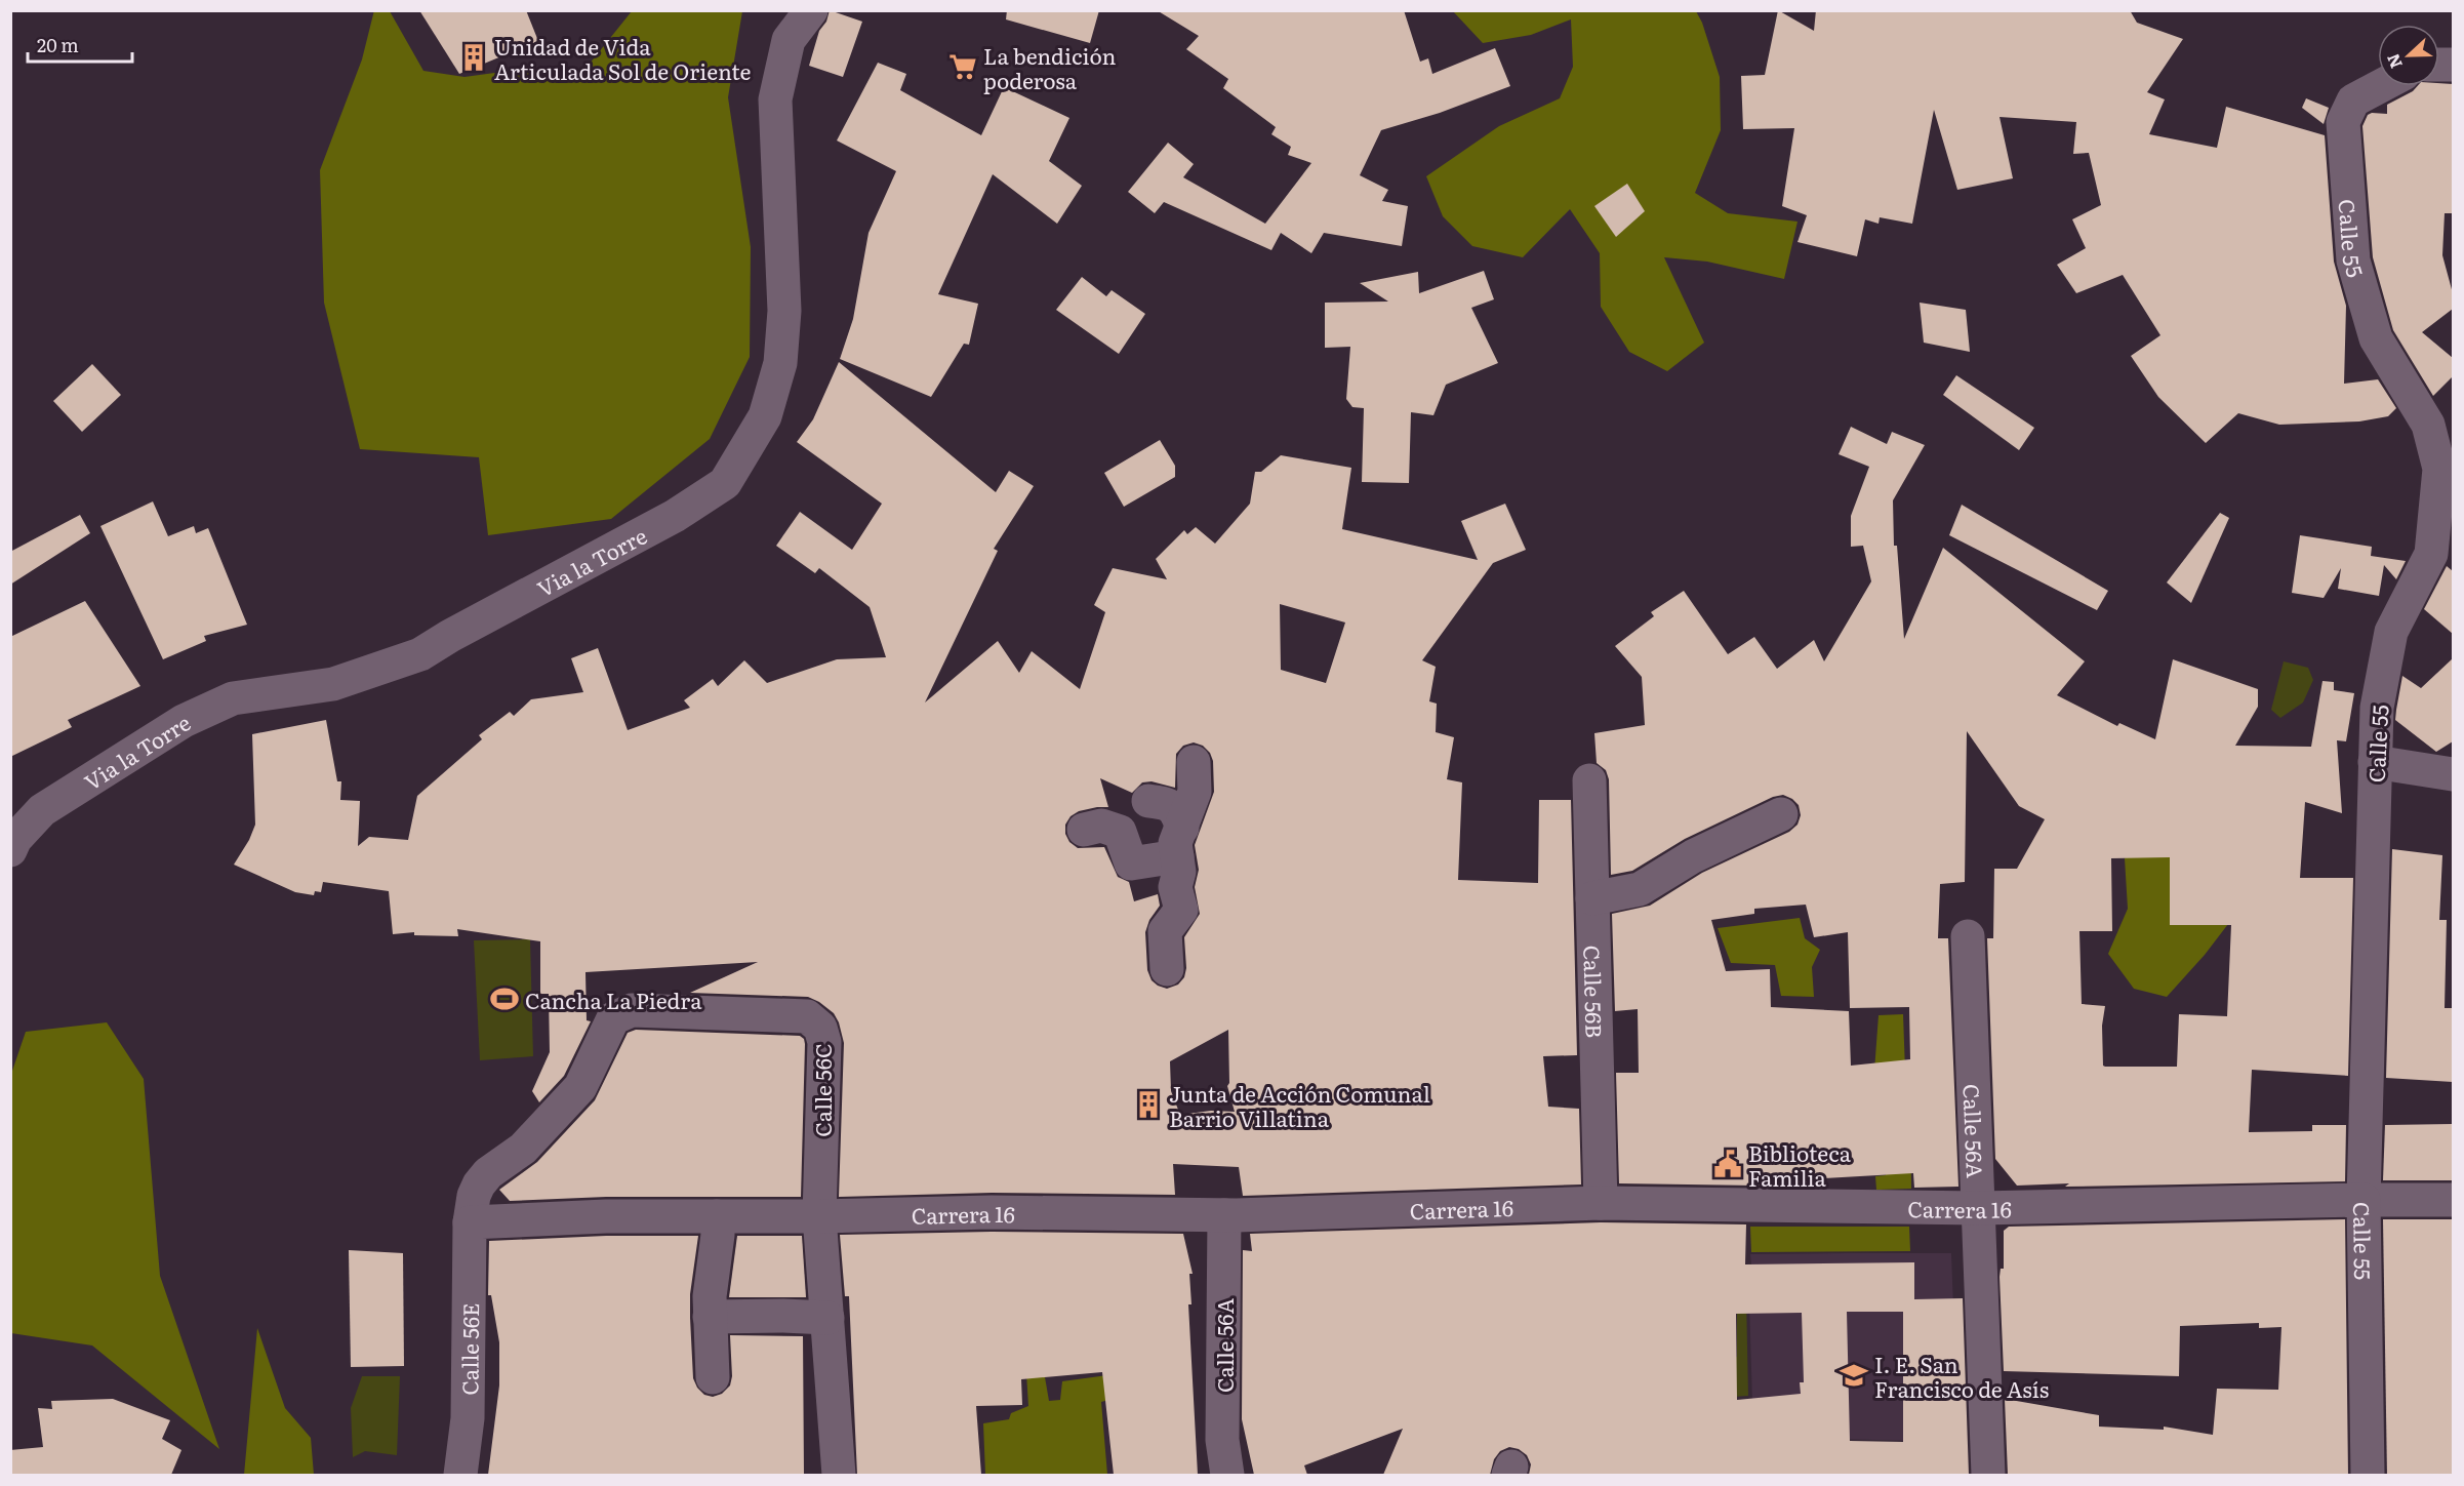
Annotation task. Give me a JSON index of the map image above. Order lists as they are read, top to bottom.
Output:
{
  "streets": {
    "street": [
      "Calle 55",
      "Via la Torre",
      "Calle 56B",
      "Calle 56C",
      "Calle 56A",
      "Carrera 16",
      "Calle 56E"
    ]
  },
  "crossings": [
    ["Calle 55", "Carrera 16"],
    ["Calle 56B", "Carrera 16"],
    ["Calle 56C", "Carrera 16"],
    ["Calle 56C", "Calle 56E"],
    ["Calle 56A", "Carrera 16"],
    ["Carrera 16", "Calle 56E"]
  ],
  "places": {
    "building": ["Unidad de Vida Articulada Sol de Oriente", "Junta de Acción Comunal Barrio Villatina"],
    "supermarket": ["La bendición poderosa"],
    "sports": ["Cancha La Piedra"],
    "public building": ["Biblioteca Familia"],
    "school or university": ["I. E. San Francisco de Asís"]
  },
  "scale_bar": "20 m",
  "north": "left"
}
